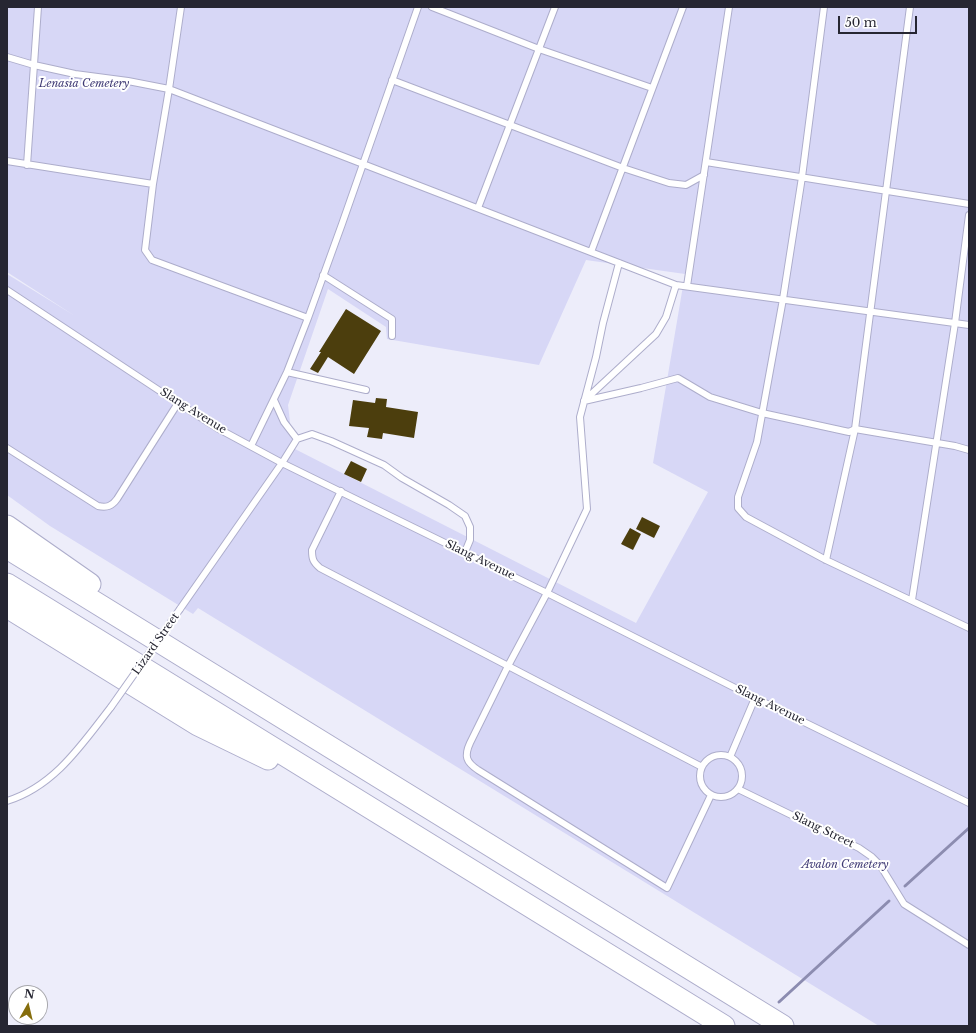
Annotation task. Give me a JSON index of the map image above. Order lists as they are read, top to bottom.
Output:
{
  "streets": {
    "lane": ["Slang Avenue", "Lizard Street", "Slang Street"]
  },
  "crossings": [
    ["Slang Avenue", "Lizard Street"]
  ],
  "parks": ["Lenasia Cemetery", "Avalon Cemetery"],
  "scale_bar": "50 m",
  "north": "top"
}
